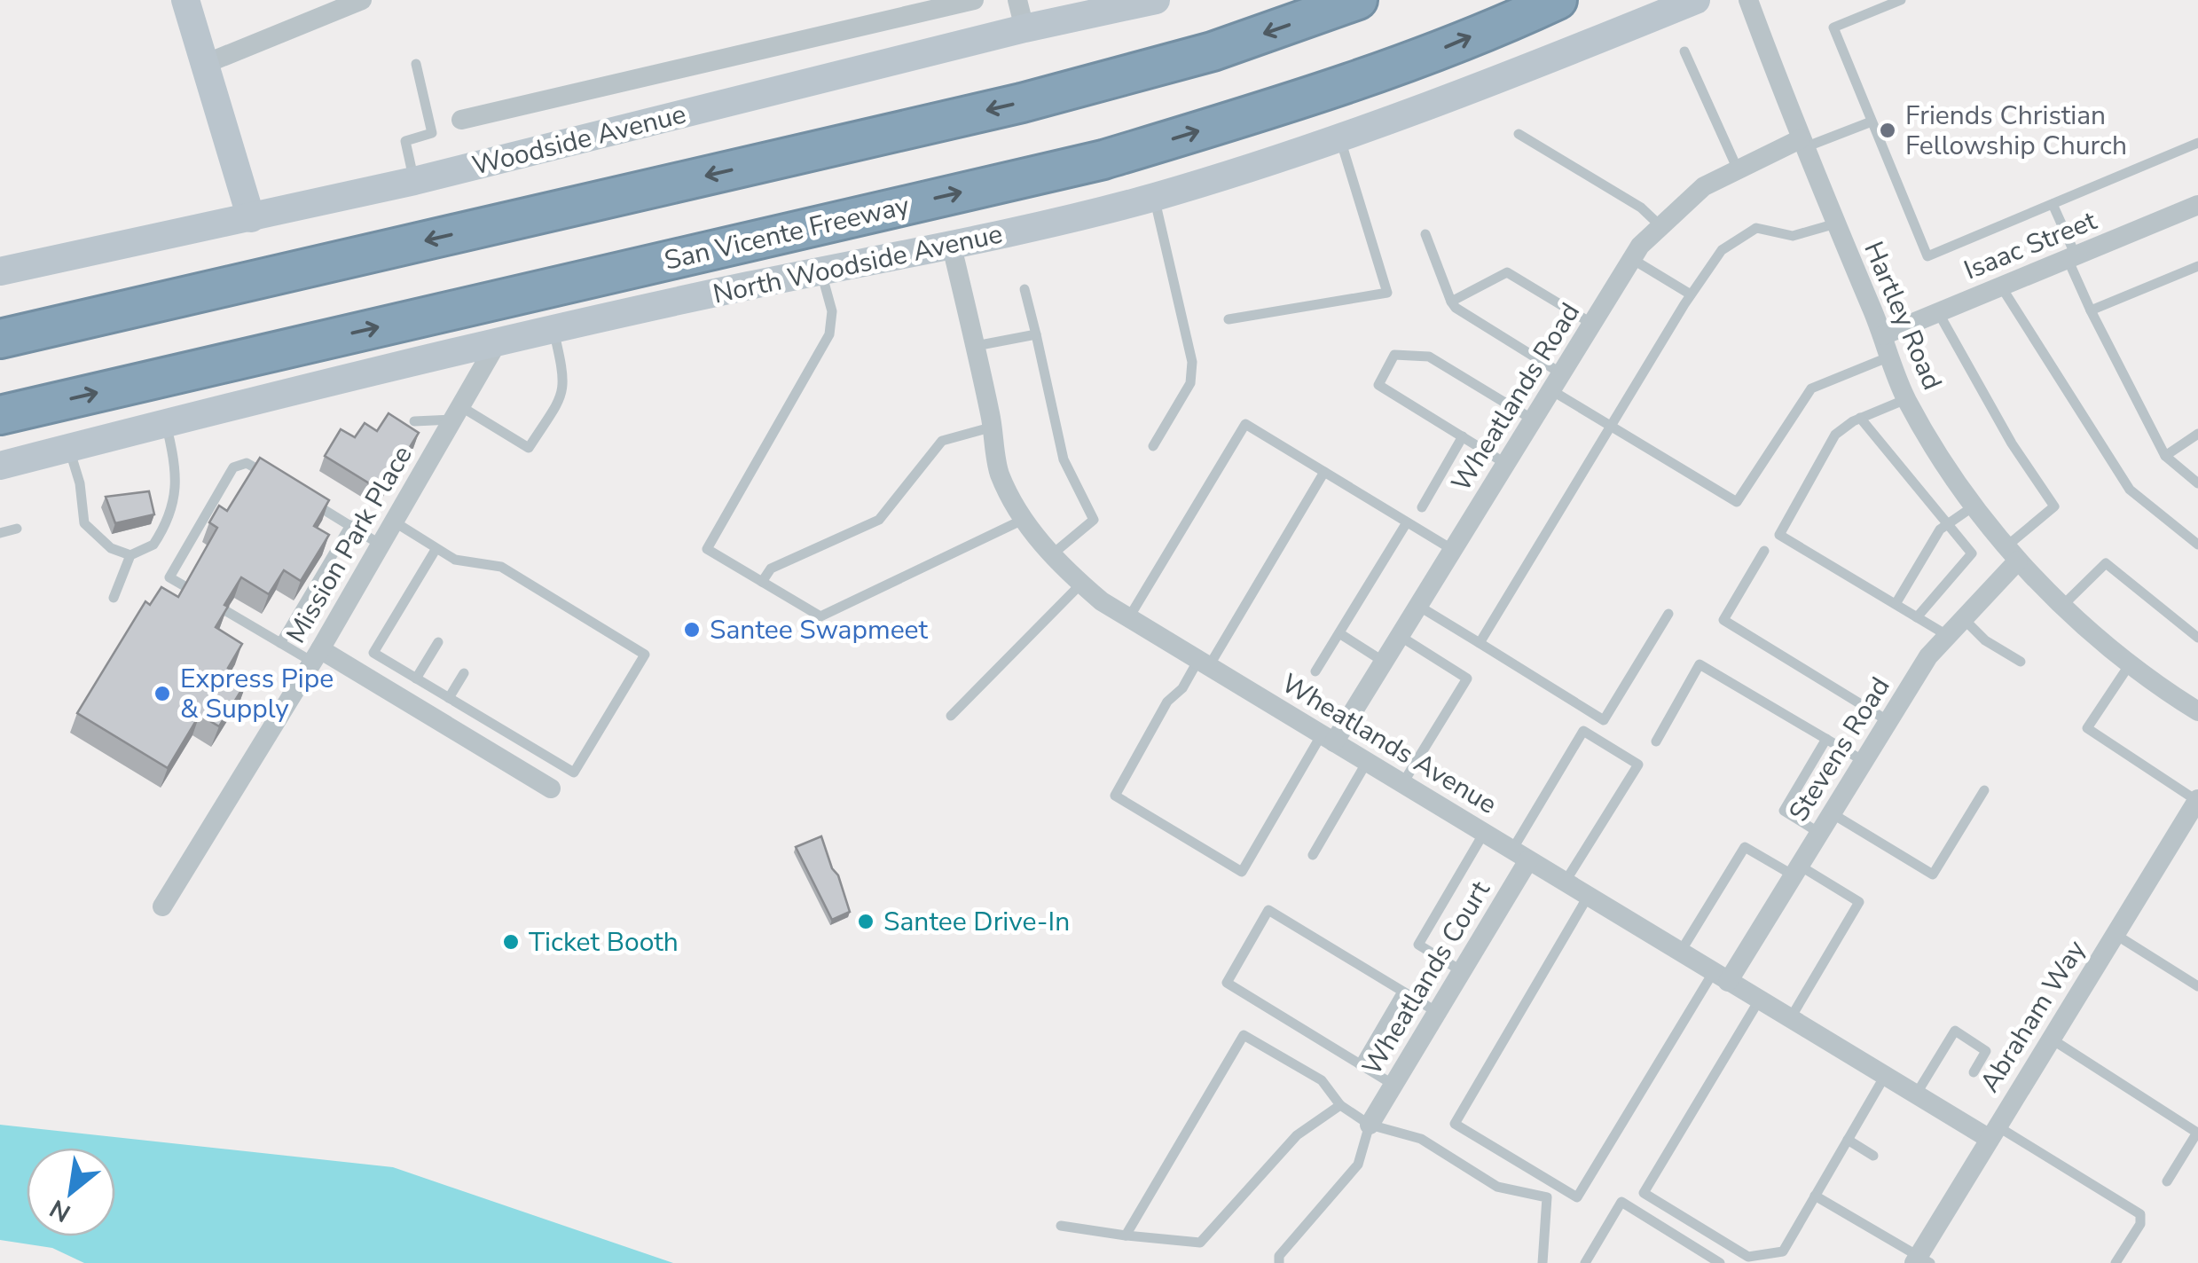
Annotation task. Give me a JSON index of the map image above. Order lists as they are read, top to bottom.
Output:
{
  "streets": {
    "highway": ["San Vicente Freeway"],
    "street": [
      "Woodside Avenue",
      "Isaac Street",
      "North Woodside Avenue",
      "Hartley Road",
      "Wheatlands Road",
      "Mission Park Place",
      "Wheatlands Avenue",
      "Stevens Road",
      "Wheatlands Court",
      "Abraham Way"
    ]
  },
  "crossings": [
    ["Isaac Street", "Hartley Road"],
    ["North Woodside Avenue", "Mission Park Place"],
    ["North Woodside Avenue", "Wheatlands Avenue"],
    ["Hartley Road", "Wheatlands Road"],
    ["Hartley Road", "Stevens Road"],
    ["Wheatlands Road", "Wheatlands Avenue"],
    ["Wheatlands Avenue", "Stevens Road"],
    ["Wheatlands Avenue", "Wheatlands Court"],
    ["Wheatlands Avenue", "Abraham Way"]
  ],
  "places": [
    "Friends Christian Fellowship Church",
    "Santee Swapmeet",
    "Express Pipe & Supply",
    "Santee Drive-In",
    "Ticket Booth"
  ],
  "north": "bottom left"
}
